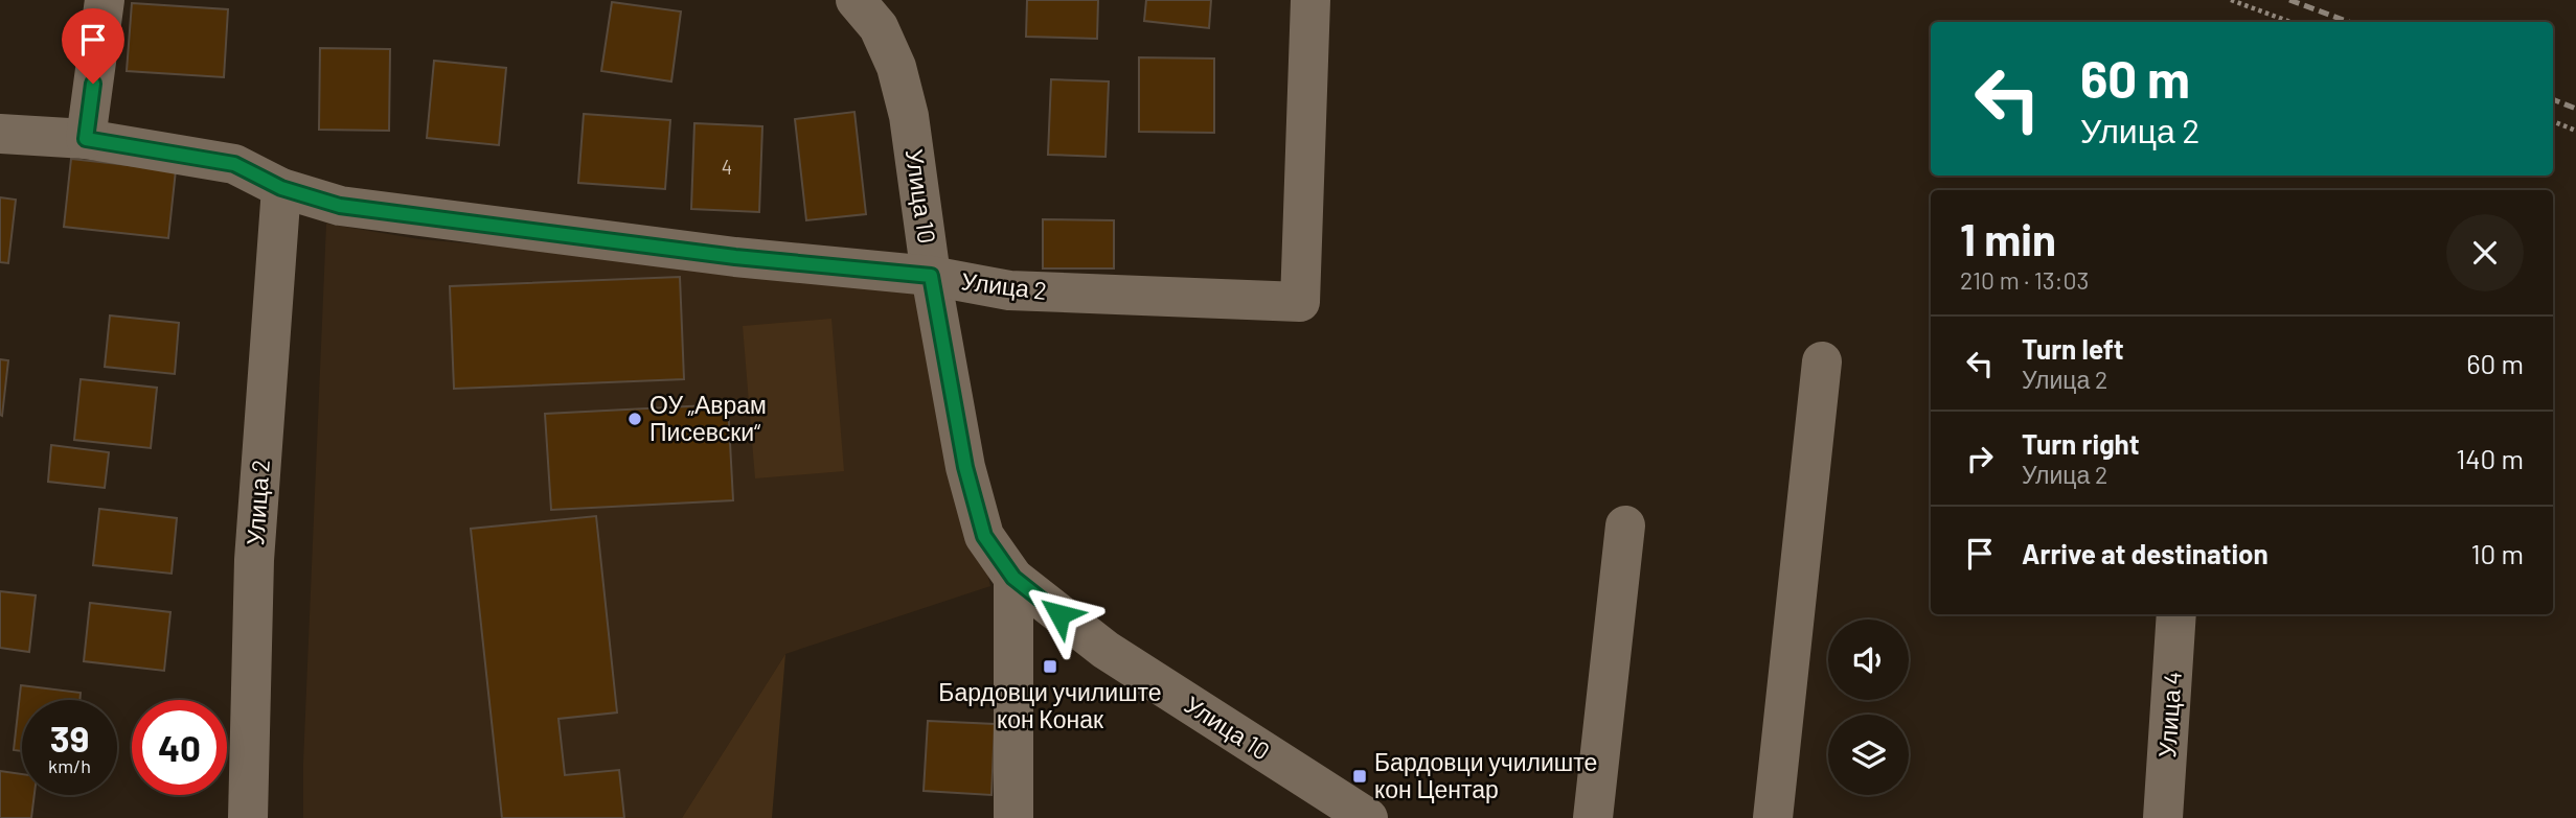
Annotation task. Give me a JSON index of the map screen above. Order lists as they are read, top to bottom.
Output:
{
  "streets": {
    "street": ["Улица 10", "Улица 2", "Улица 4"]
  },
  "crossings": [
    ["Улица 10", "Улица 2"]
  ],
  "places": {
    "other": ["ОУ „Аврам Писевски“"],
    "transit": ["Бардовци училиште кон Конак", "Бардовци училиште кон Центар"]
  },
  "house_numbers": ["4"],
  "page": {
    "turn": ["60 m", "Улица 2"],
    "heading": ["1 min", "210 m · 13:03"],
    "list": [
      {
        "name": "Turn left",
        "note": "Улица 2",
        "value": "60 m"
      },
      {
        "name": "Turn right",
        "note": "Улица 2",
        "value": "140 m"
      },
      {
        "name": "Arrive at destination",
        "value": "10 m"
      }
    ],
    "speed": "39 km/h",
    "limit": "40"
  }
}
